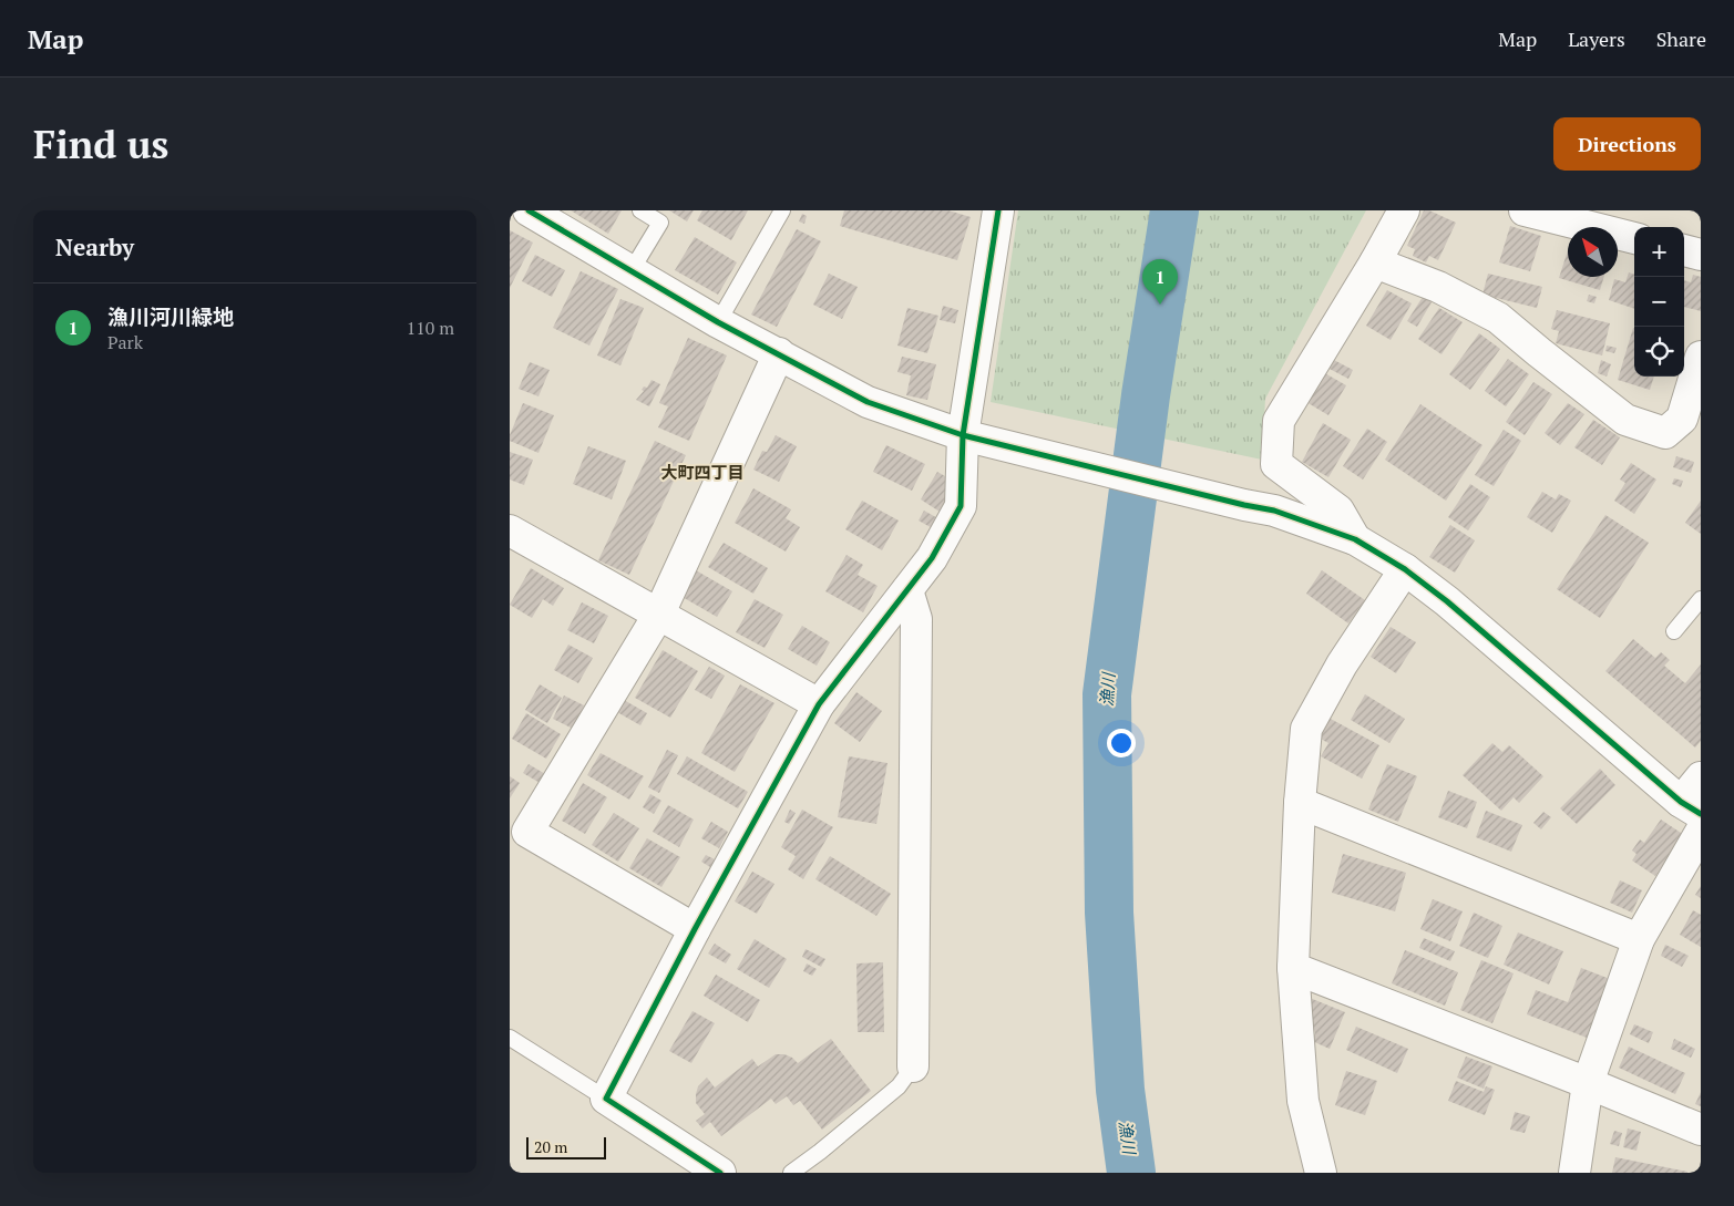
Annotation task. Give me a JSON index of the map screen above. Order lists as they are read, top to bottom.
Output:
{
  "districts": ["大町四丁目"],
  "water": ["漁川"],
  "scale_bar": "20 m",
  "north": "top left",
  "page": {
    "header": "Map",
    "nav": ["Map", "Layers", "Share"],
    "buttons": "Directions",
    "title": "Find us",
    "heading": "Nearby",
    "map_buttons": ["+", "−"],
    "pins": "1",
    "list": [
      {
        "mark": "1",
        "name": "漁川河川緑地",
        "note": "Park",
        "value": "110 m"
      }
    ],
    "scale": "20 m"
  }
}
